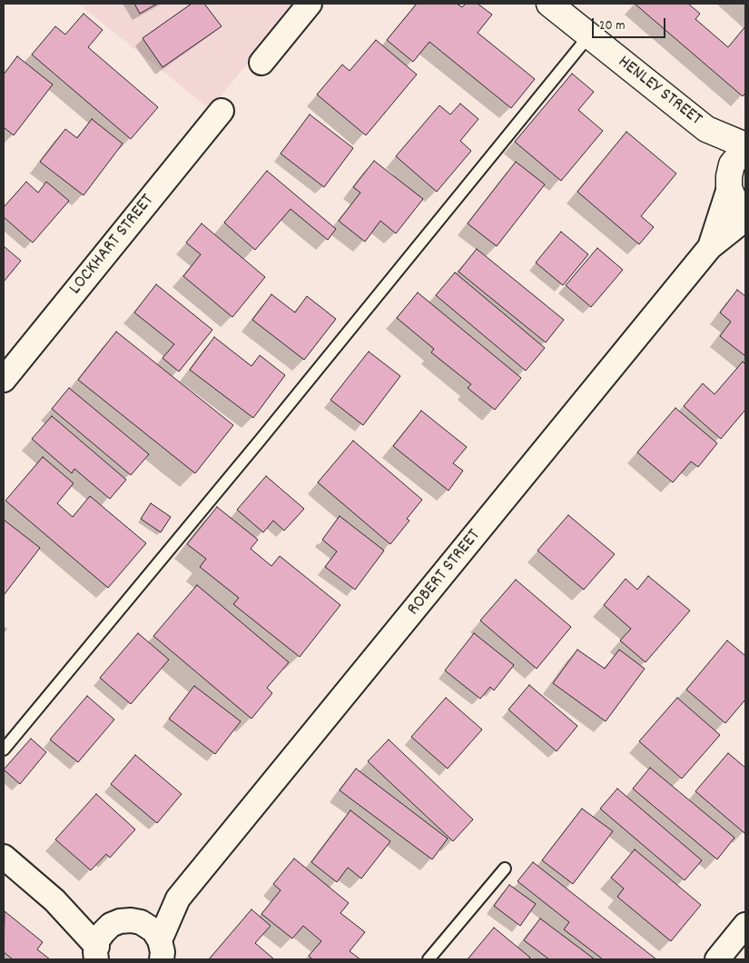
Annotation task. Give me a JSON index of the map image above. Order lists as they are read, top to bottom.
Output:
{
  "streets": {
    "street": ["HENLEY STREET", "LOCKHART STREET", "ROBERT STREET"]
  },
  "crossings": [
    ["HENLEY STREET", "ROBERT STREET"]
  ],
  "scale_bar": "20 m"
}
